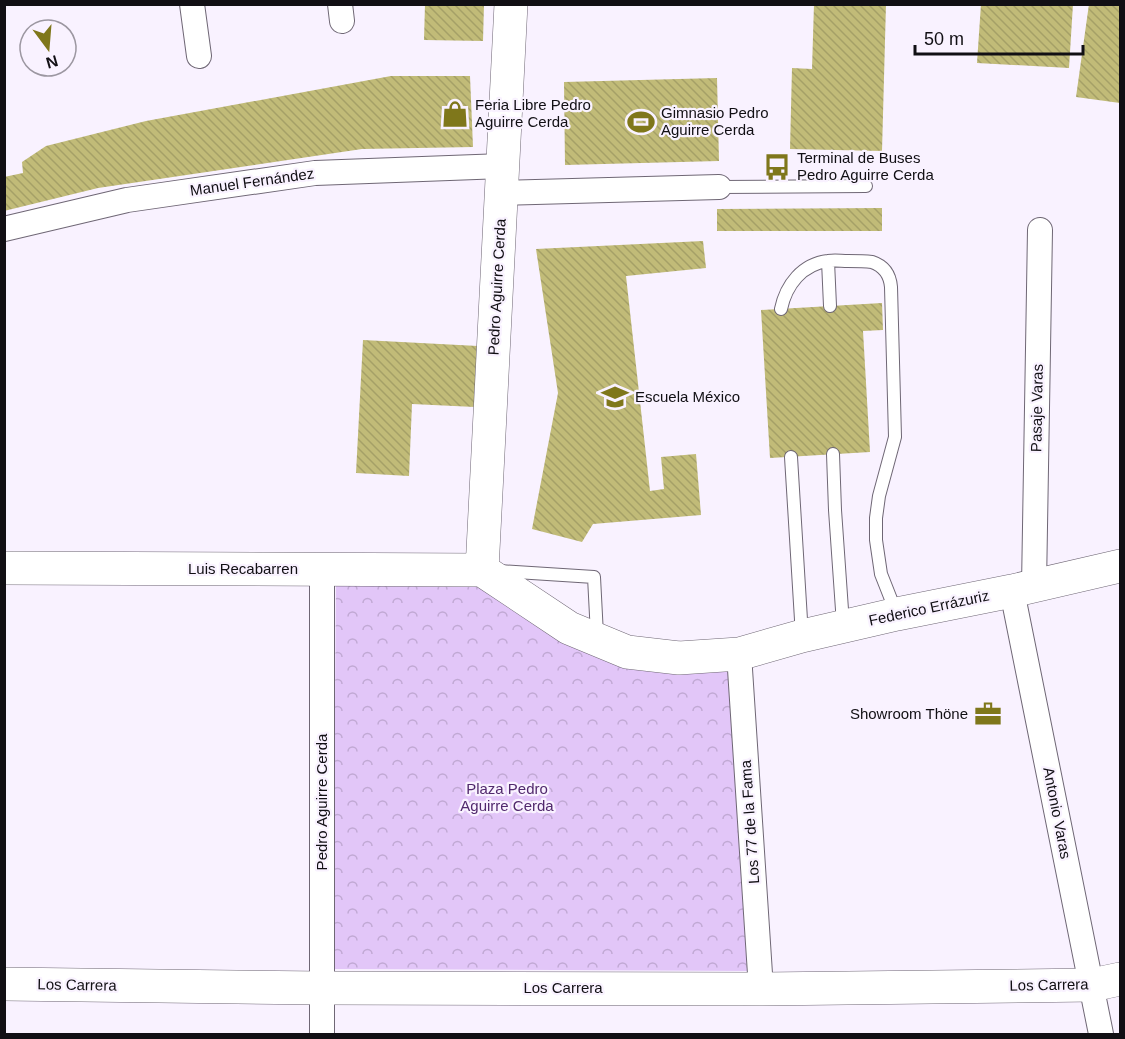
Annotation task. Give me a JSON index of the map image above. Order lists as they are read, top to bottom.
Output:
{
  "streets": {
    "street": [
      "Manuel Fernández",
      "Pedro Aguirre Cerda",
      "Pasaje Varas",
      "Luis Recabarren",
      "Federico Errázuriz",
      "Antonio Varas",
      "Los 77 de la Fama",
      "Los Carrera"
    ]
  },
  "crossings": [
    ["Manuel Fernández", "Pedro Aguirre Cerda"],
    ["Pedro Aguirre Cerda", "Luis Recabarren"],
    ["Pedro Aguirre Cerda", "Federico Errázuriz"],
    ["Pedro Aguirre Cerda", "Los Carrera"],
    ["Pasaje Varas", "Federico Errázuriz"],
    ["Pasaje Varas", "Antonio Varas"],
    ["Luis Recabarren", "Federico Errázuriz"],
    ["Federico Errázuriz", "Antonio Varas"],
    ["Federico Errázuriz", "Los 77 de la Fama"],
    ["Antonio Varas", "Los Carrera"],
    ["Los 77 de la Fama", "Los Carrera"]
  ],
  "parks": ["Plaza Pedro Aguirre Cerda"],
  "places": {
    "shop": ["Feria Libre Pedro Aguirre Cerda"],
    "sports": ["Gimnasio Pedro Aguirre Cerda"],
    "bus stop": ["Terminal de Buses Pedro Aguirre Cerda"],
    "school or university": ["Escuela México"],
    "office": ["Showroom Thöne"]
  },
  "scale_bar": "50 m",
  "north": "bottom"
}
